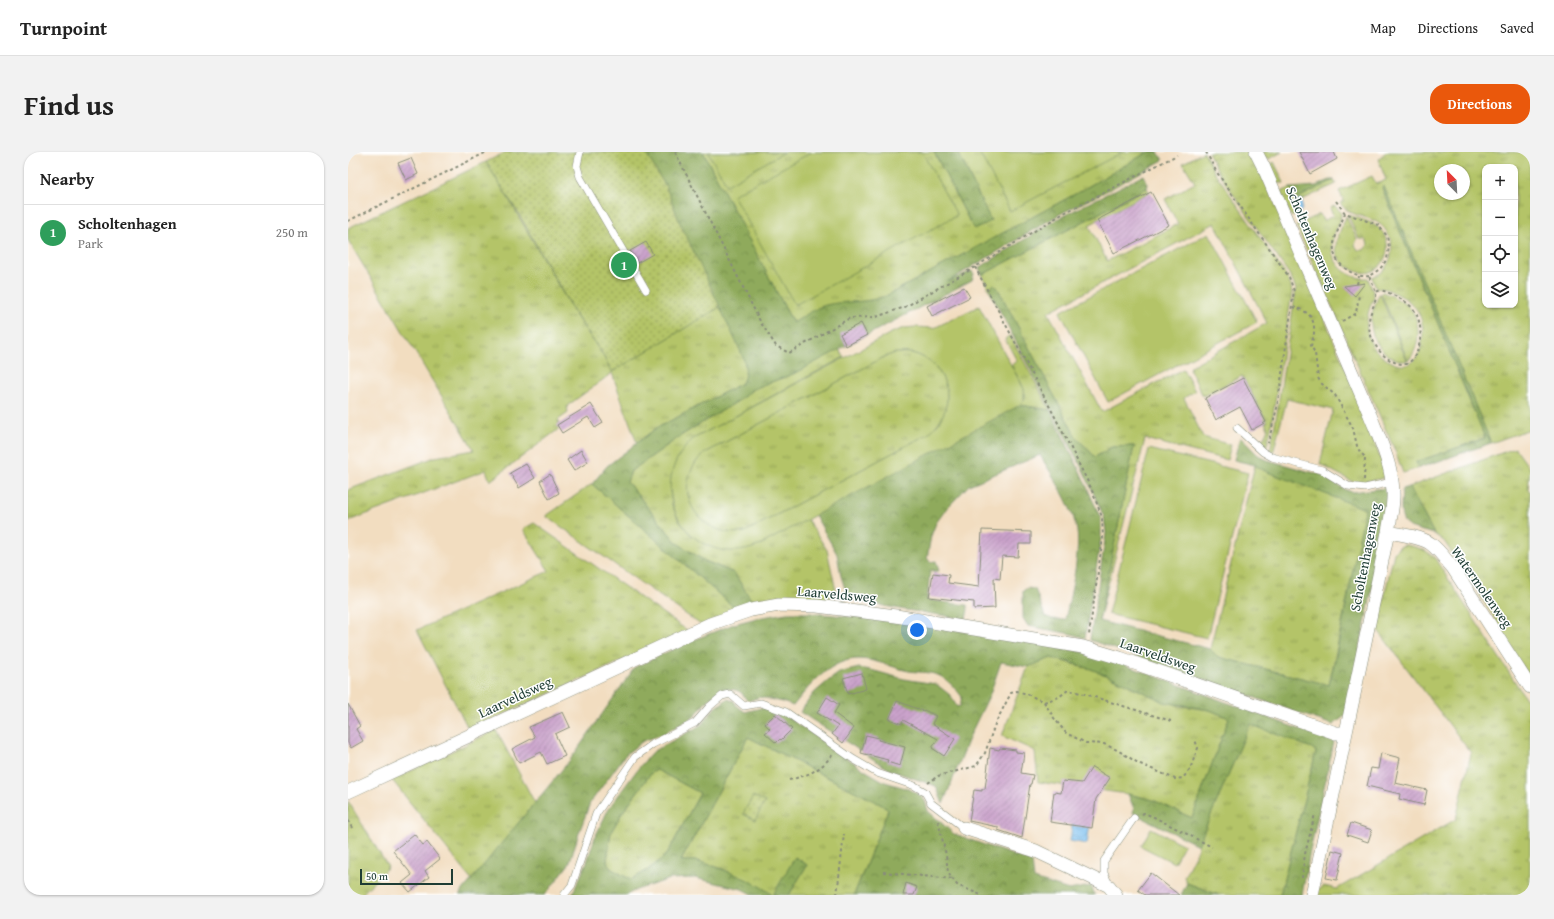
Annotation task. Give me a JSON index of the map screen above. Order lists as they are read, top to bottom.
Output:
{
  "streets": {
    "street": ["Scholtenhagenweg", "Watermolenweg", "Laarveldsweg"]
  },
  "crossings": [
    ["Scholtenhagenweg", "Watermolenweg"],
    ["Scholtenhagenweg", "Laarveldsweg"]
  ],
  "scale_bar": "50 m",
  "north": "top left",
  "page": {
    "header": "Turnpoint",
    "nav": ["Map", "Directions", "Saved"],
    "title": "Find us",
    "buttons": "Directions",
    "heading": "Nearby",
    "map_buttons": ["+", "−"],
    "list": [
      {
        "mark": "1",
        "name": "Scholtenhagen",
        "note": "Park",
        "value": "250 m"
      }
    ],
    "pins": "1",
    "scale": "50 m"
  }
}
